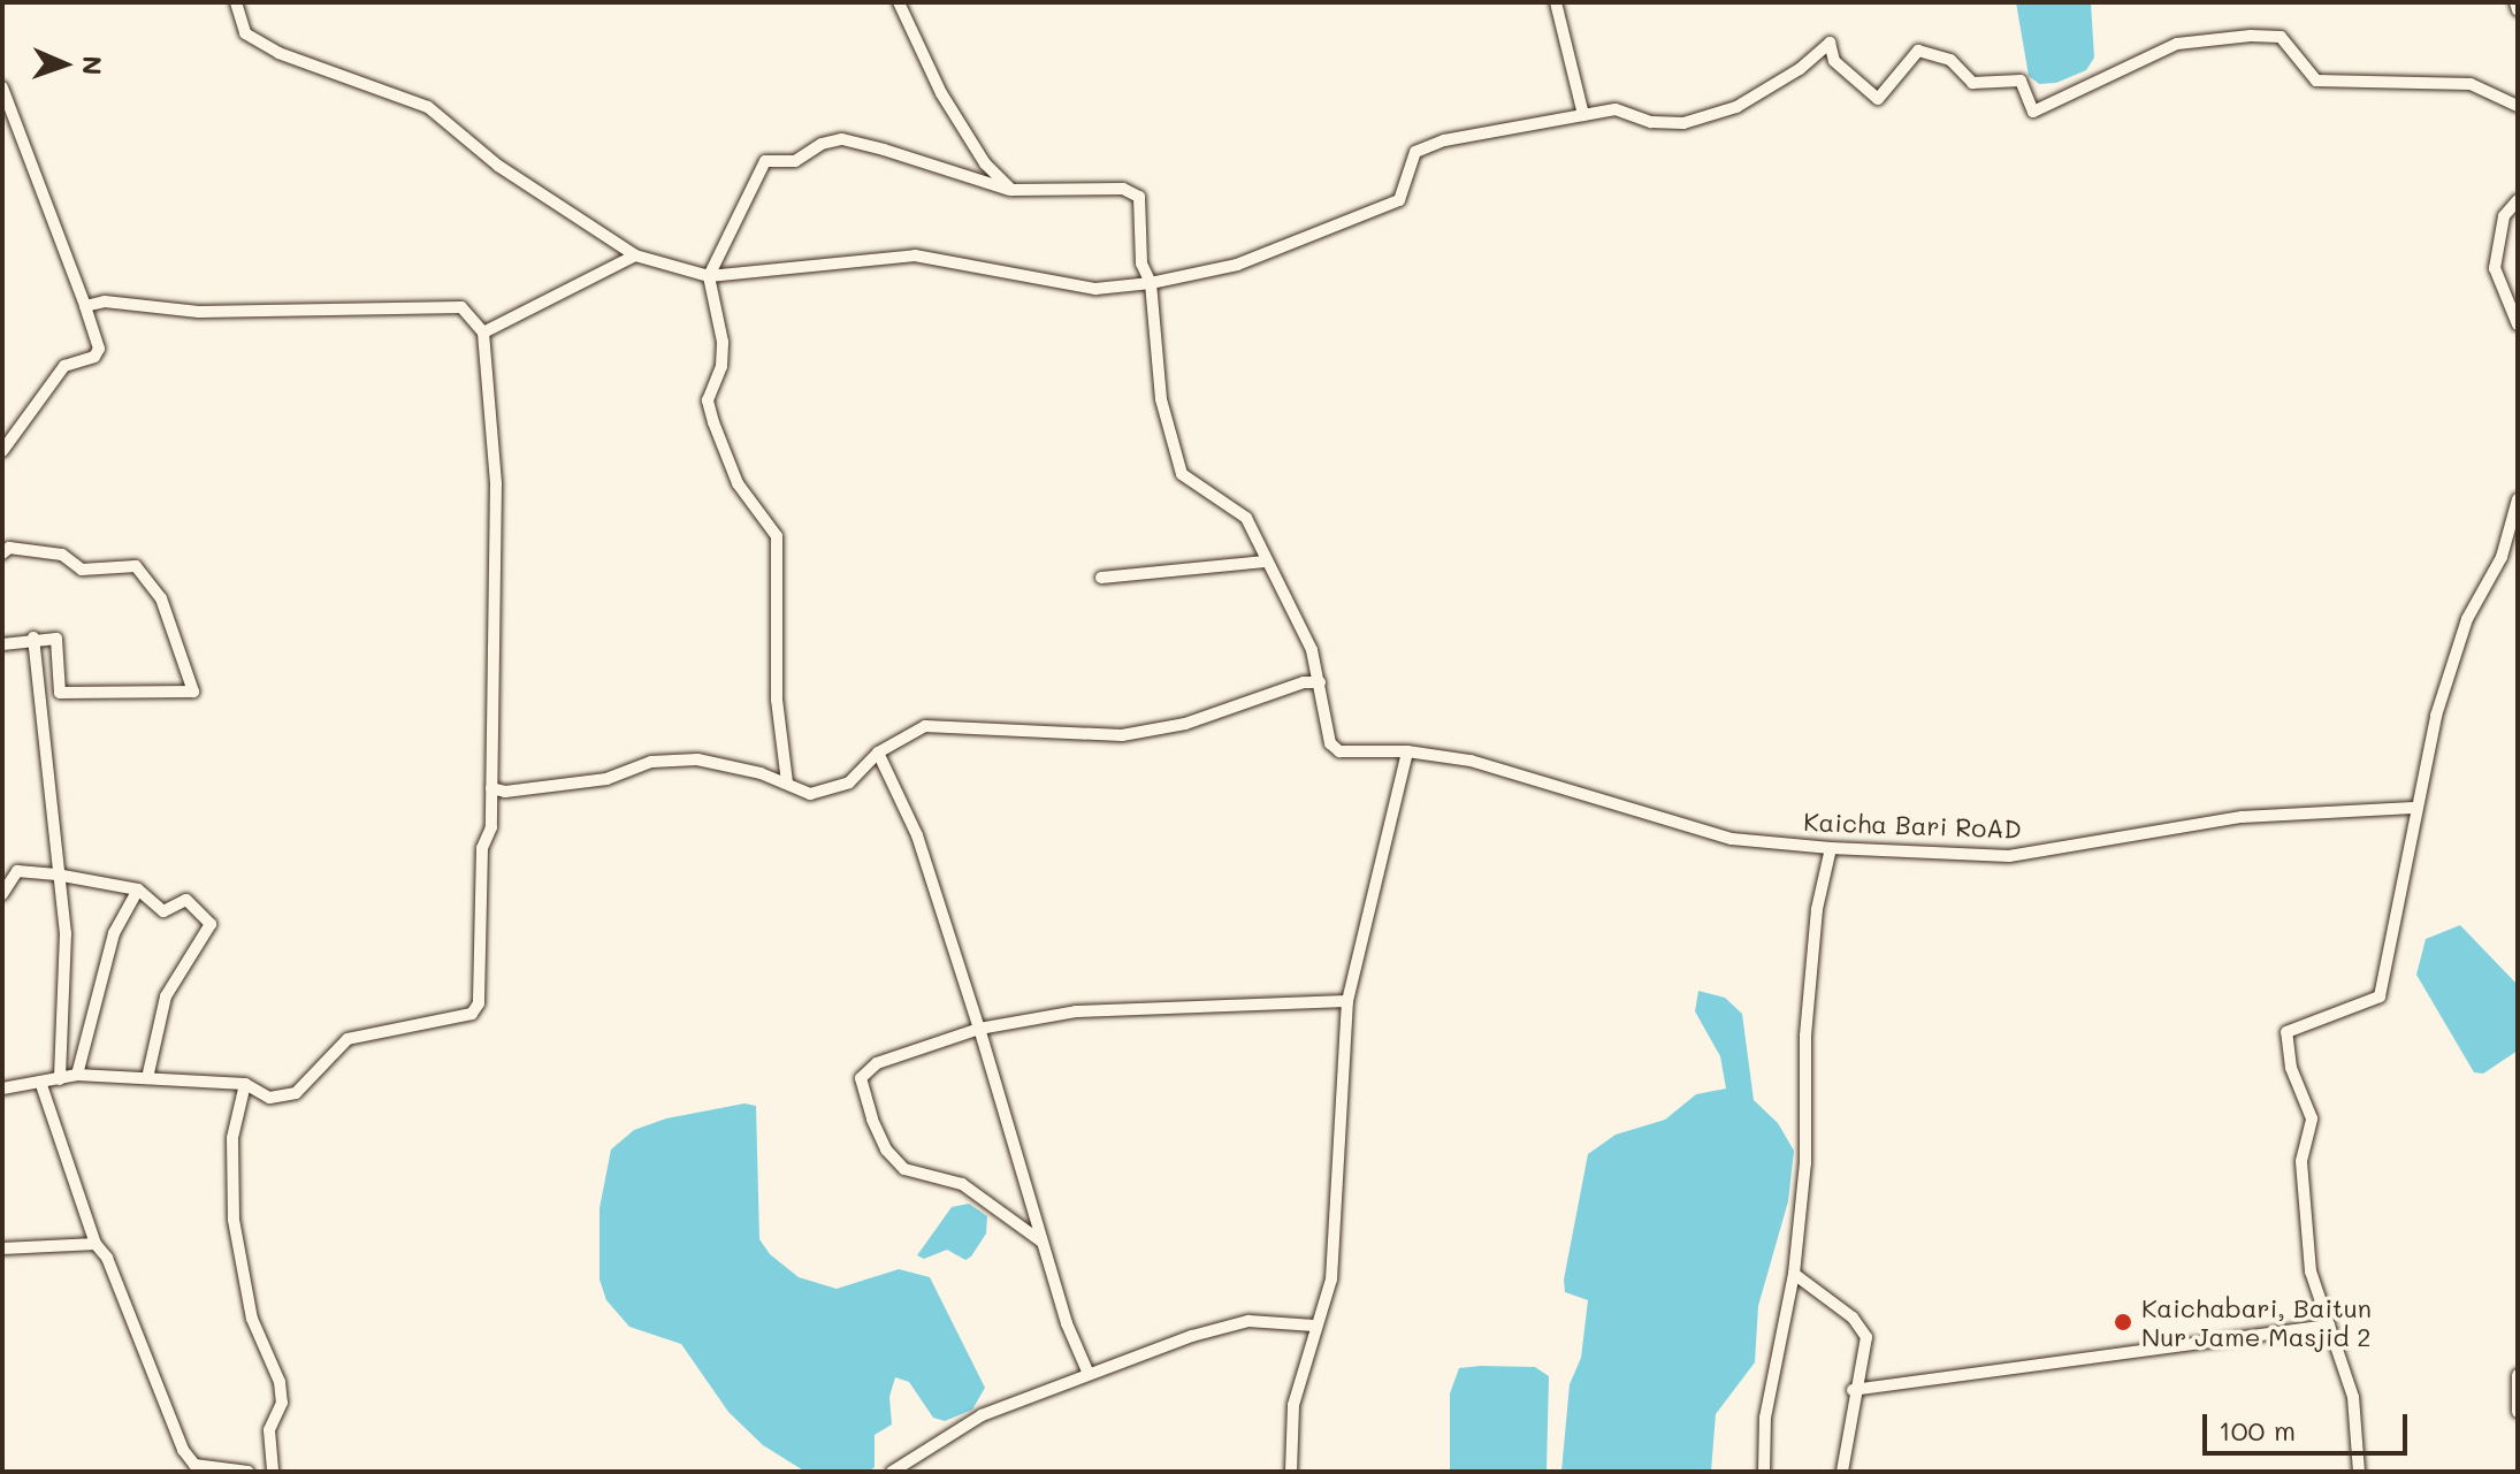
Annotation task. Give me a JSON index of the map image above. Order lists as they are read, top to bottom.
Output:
{
  "streets": {
    "street": ["Kaicha Bari RoAD"]
  },
  "places": ["Kaichabari, Baitun Nur Jame Masjid 2"],
  "scale_bar": "100 m",
  "north": "right"
}
